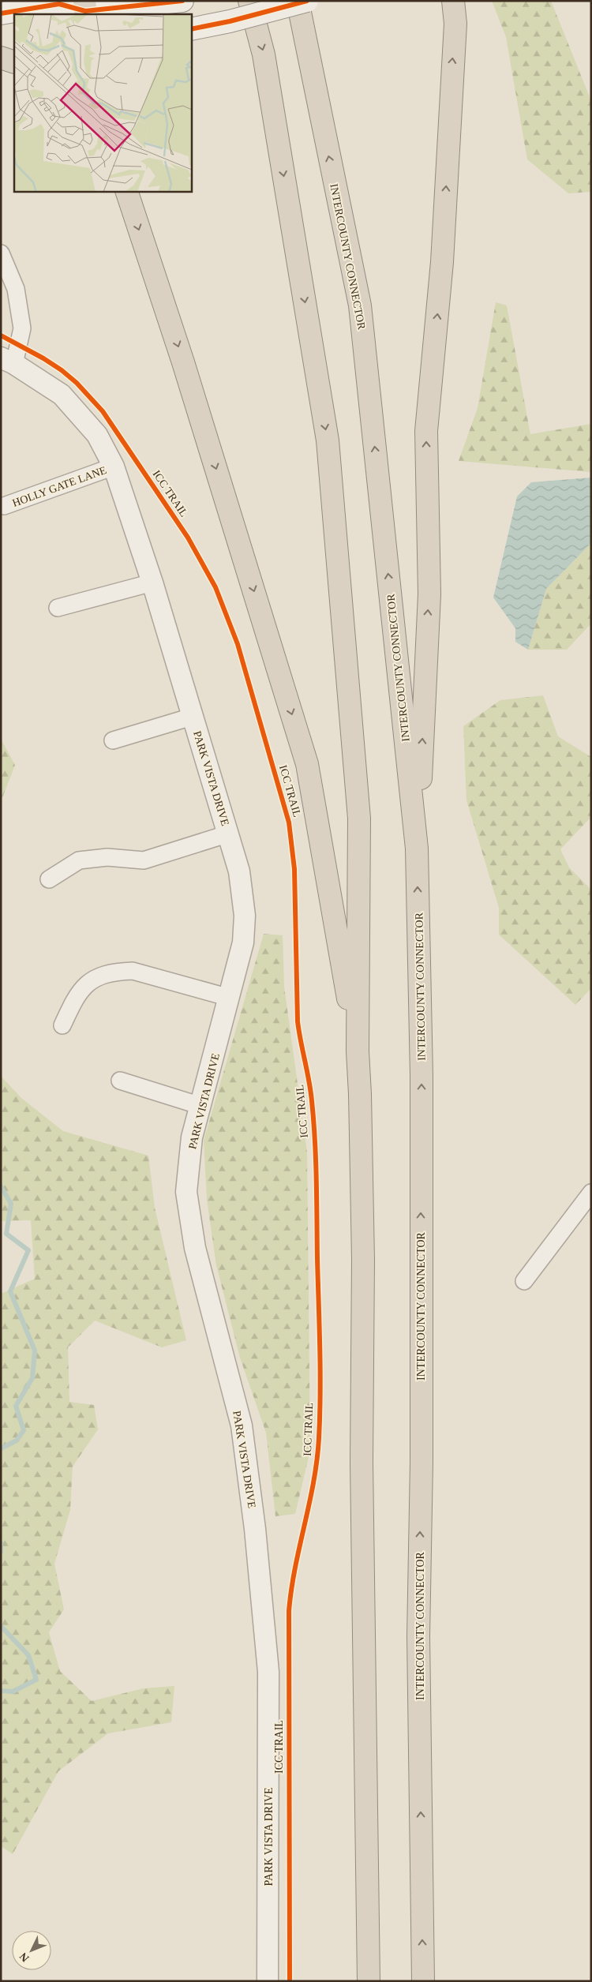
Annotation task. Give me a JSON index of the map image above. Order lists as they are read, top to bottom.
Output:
{
  "streets": {
    "highway": ["INTERCOUNTY CONNECTOR"],
    "street": ["HOLLY GATE LANE", "PARK VISTA DRIVE"],
    "cycle path": ["ICC TRAIL"]
  },
  "crossings": [
    ["HOLLY GATE LANE", "PARK VISTA DRIVE"]
  ],
  "north": "bottom left"
}
